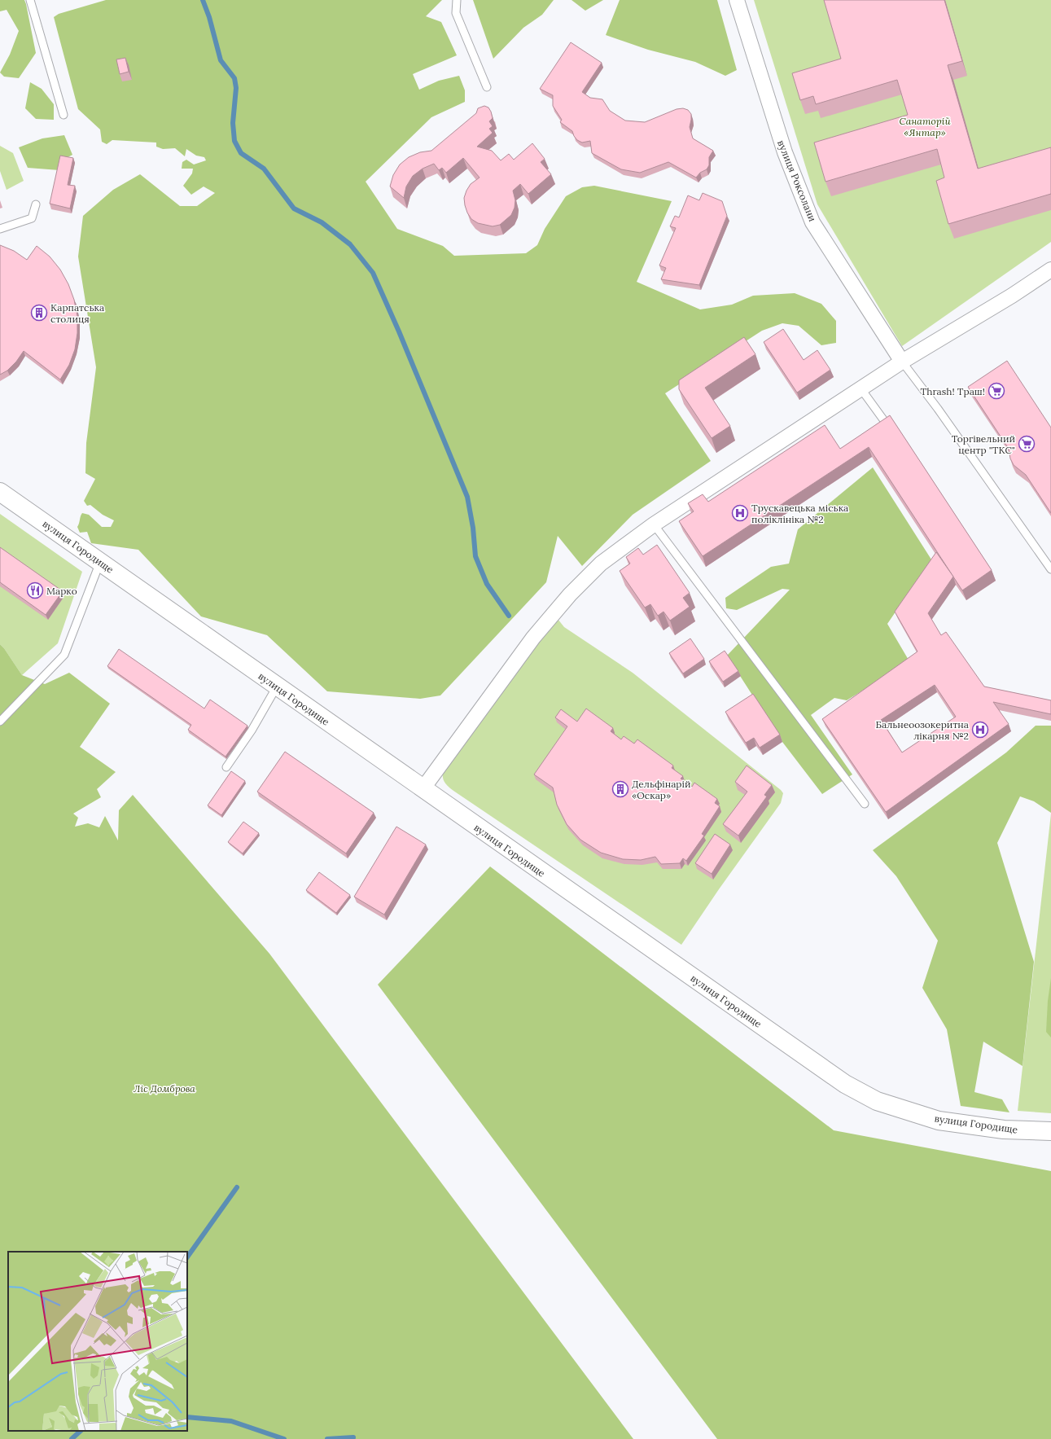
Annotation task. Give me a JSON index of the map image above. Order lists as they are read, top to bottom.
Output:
{
  "streets": {
    "street": ["вулиця Роксолани", "вулиця Городище"]
  },
  "parks": ["Санаторій «Янтар»", "Ліс Домброва"],
  "places": {
    "building": ["Карпатська столиця", "Дельфінарій «Оскар»"],
    "supermarket": ["Thrash! Траш!", "Торгівельний центр \"ТКС\""],
    "hospital": ["Трускавецька міська поліклініка №2", "Бальнеоозокеритна лікарня №2"],
    "restaurant": ["Марко"]
  }
}
